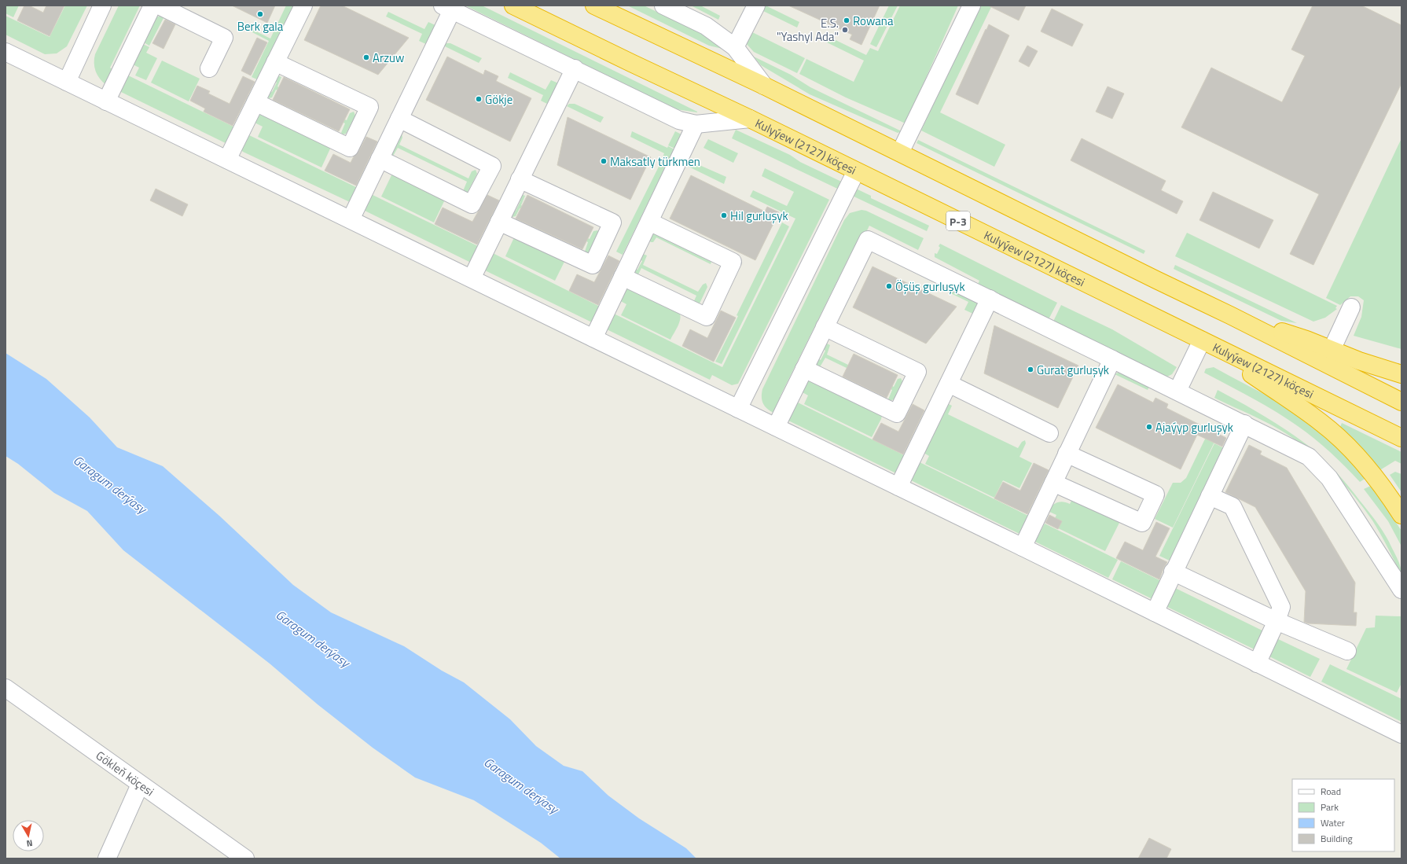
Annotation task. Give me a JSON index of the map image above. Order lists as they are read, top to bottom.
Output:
{
  "streets": {
    "highway": ["Kulyýew (2127) köçesi", "P-3"],
    "street": ["Gökleň köçesi"]
  },
  "water": ["Garagum derýasy"],
  "places": [
    "Berk gala",
    "Rowana",
    "E.S. \"Yashyl Ada\"",
    "Arzuw",
    "Gökje",
    "Maksatly türkmen",
    "Hil gurluşyk",
    "Öşüş gurluşyk",
    "Gurat gurluşyk",
    "Ajaýyp gurluşyk"
  ],
  "legend": [
    "Road",
    "Park",
    "Water",
    "Building"
  ],
  "north": "bottom"
}
